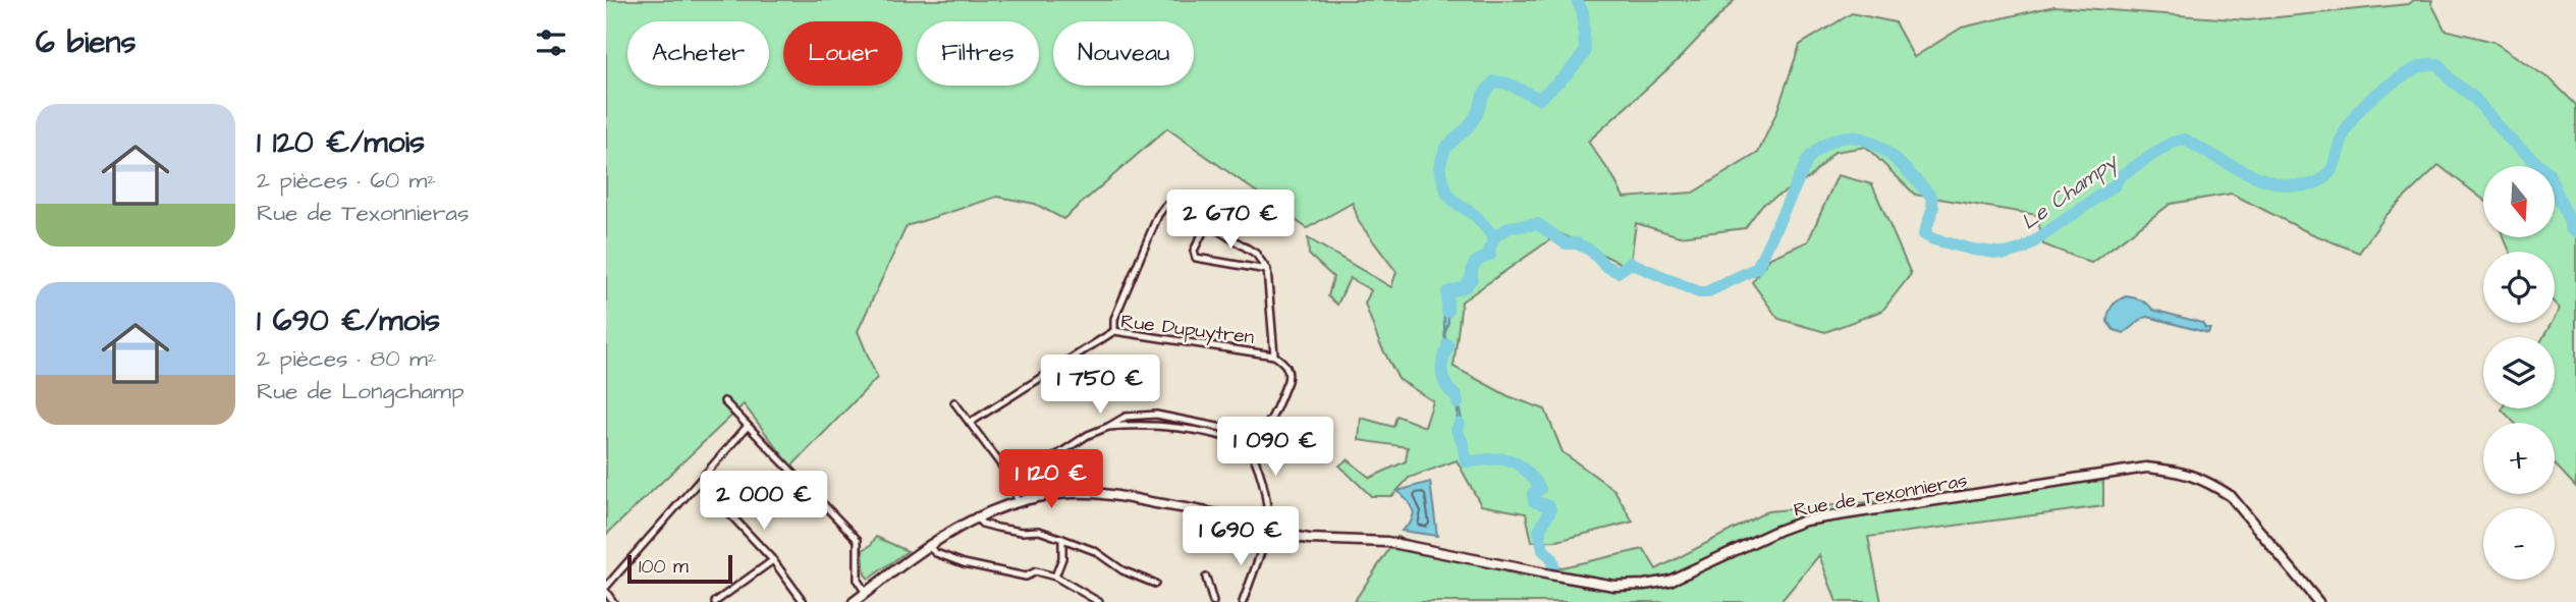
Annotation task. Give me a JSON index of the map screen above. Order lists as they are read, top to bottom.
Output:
{
  "streets": {
    "main road": ["Rue de Texonnieras"],
    "street": ["Rue Dupuytren"]
  },
  "water": ["Le Champy"],
  "scale_bar": "100 m",
  "north": "bottom",
  "page": {
    "heading": "6 biens",
    "chip": [
      "Acheter",
      "Louer",
      "Filtres",
      "Nouveau"
    ],
    "list": [
      {
        "name": "1 120 €/mois",
        "note": "2 pièces · 60 m² · Rue de Texonnieras"
      },
      {
        "name": "1 690 €/mois",
        "note": "2 pièces · 80 m² · Rue de Longchamp"
      }
    ],
    "map_buttons": ["+", "−"],
    "price": [
      "2 670 €",
      "1 750 €",
      "1 090 €",
      "1 120 €",
      "2 000 €",
      "1 690 €"
    ],
    "scale": "100 m"
  }
}
